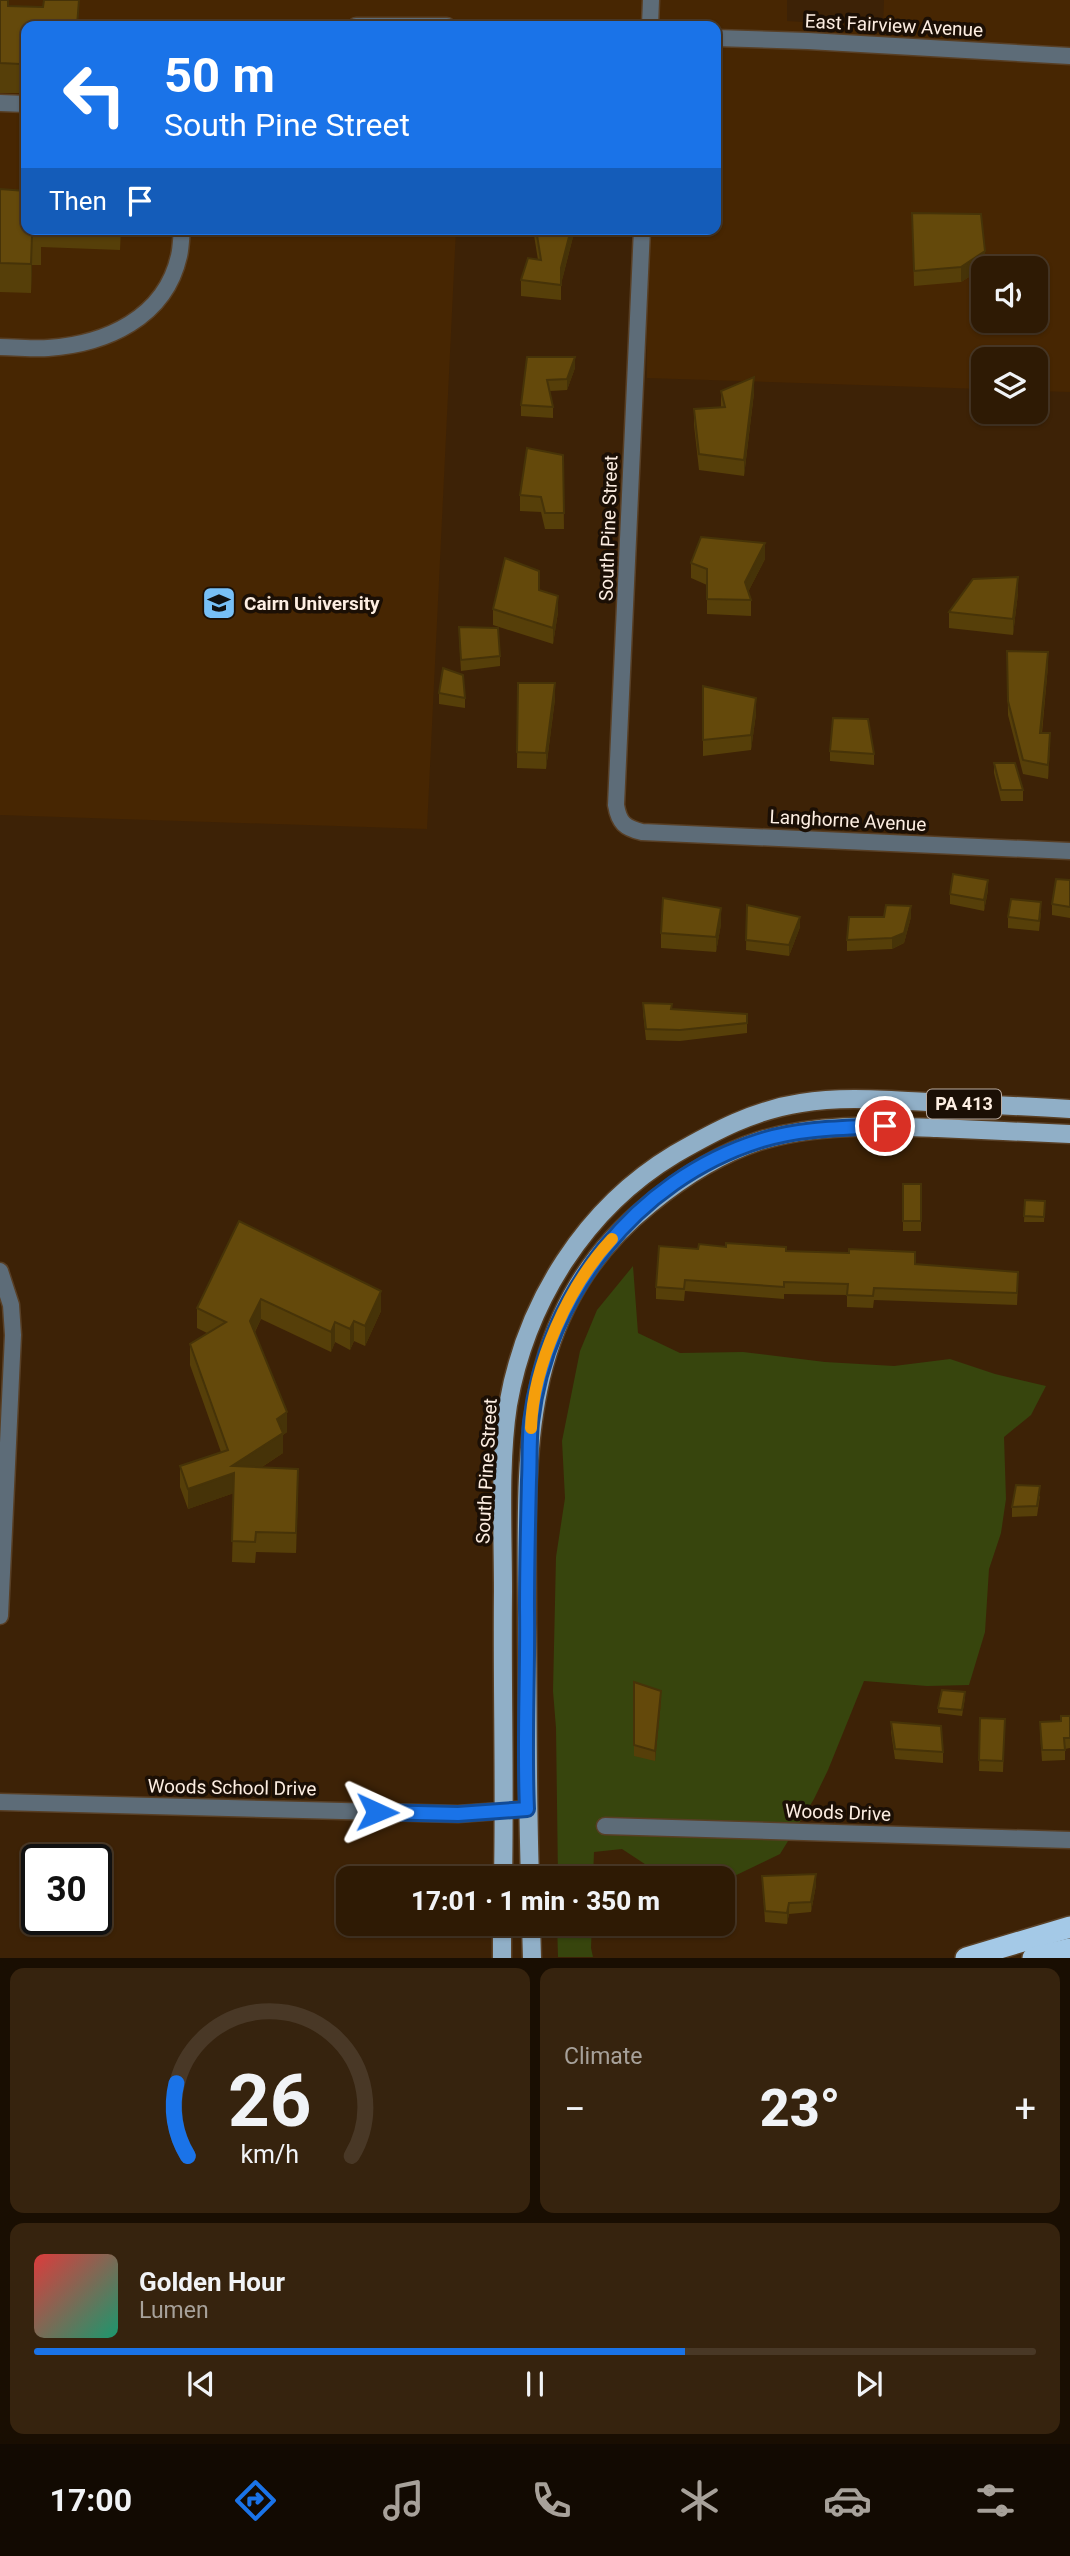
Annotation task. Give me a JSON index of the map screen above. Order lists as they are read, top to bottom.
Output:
{
  "streets": {
    "main road": ["South Pine Street", "PA 413"],
    "street": [
      "East Fairview Avenue",
      "Langhorne Avenue",
      "Woods School Drive",
      "Woods Drive"
    ]
  },
  "crossings": [
    ["South Pine Street", "Langhorne Avenue"],
    ["South Pine Street", "Woods School Drive"]
  ],
  "places": {
    "school or university": ["Cairn University"]
  },
  "page": {
    "turn": ["50 m", "South Pine Street"],
    "then": "Then",
    "limit": "30",
    "trip": "17:01 · 1 min · 350 m",
    "tile": "Climate",
    "heat": ["−", "23°", "+"],
    "song": ["Golden Hour", "Lumen"],
    "tabs": "17:00",
    "gauge": ["26", "km/h"]
  }
}
